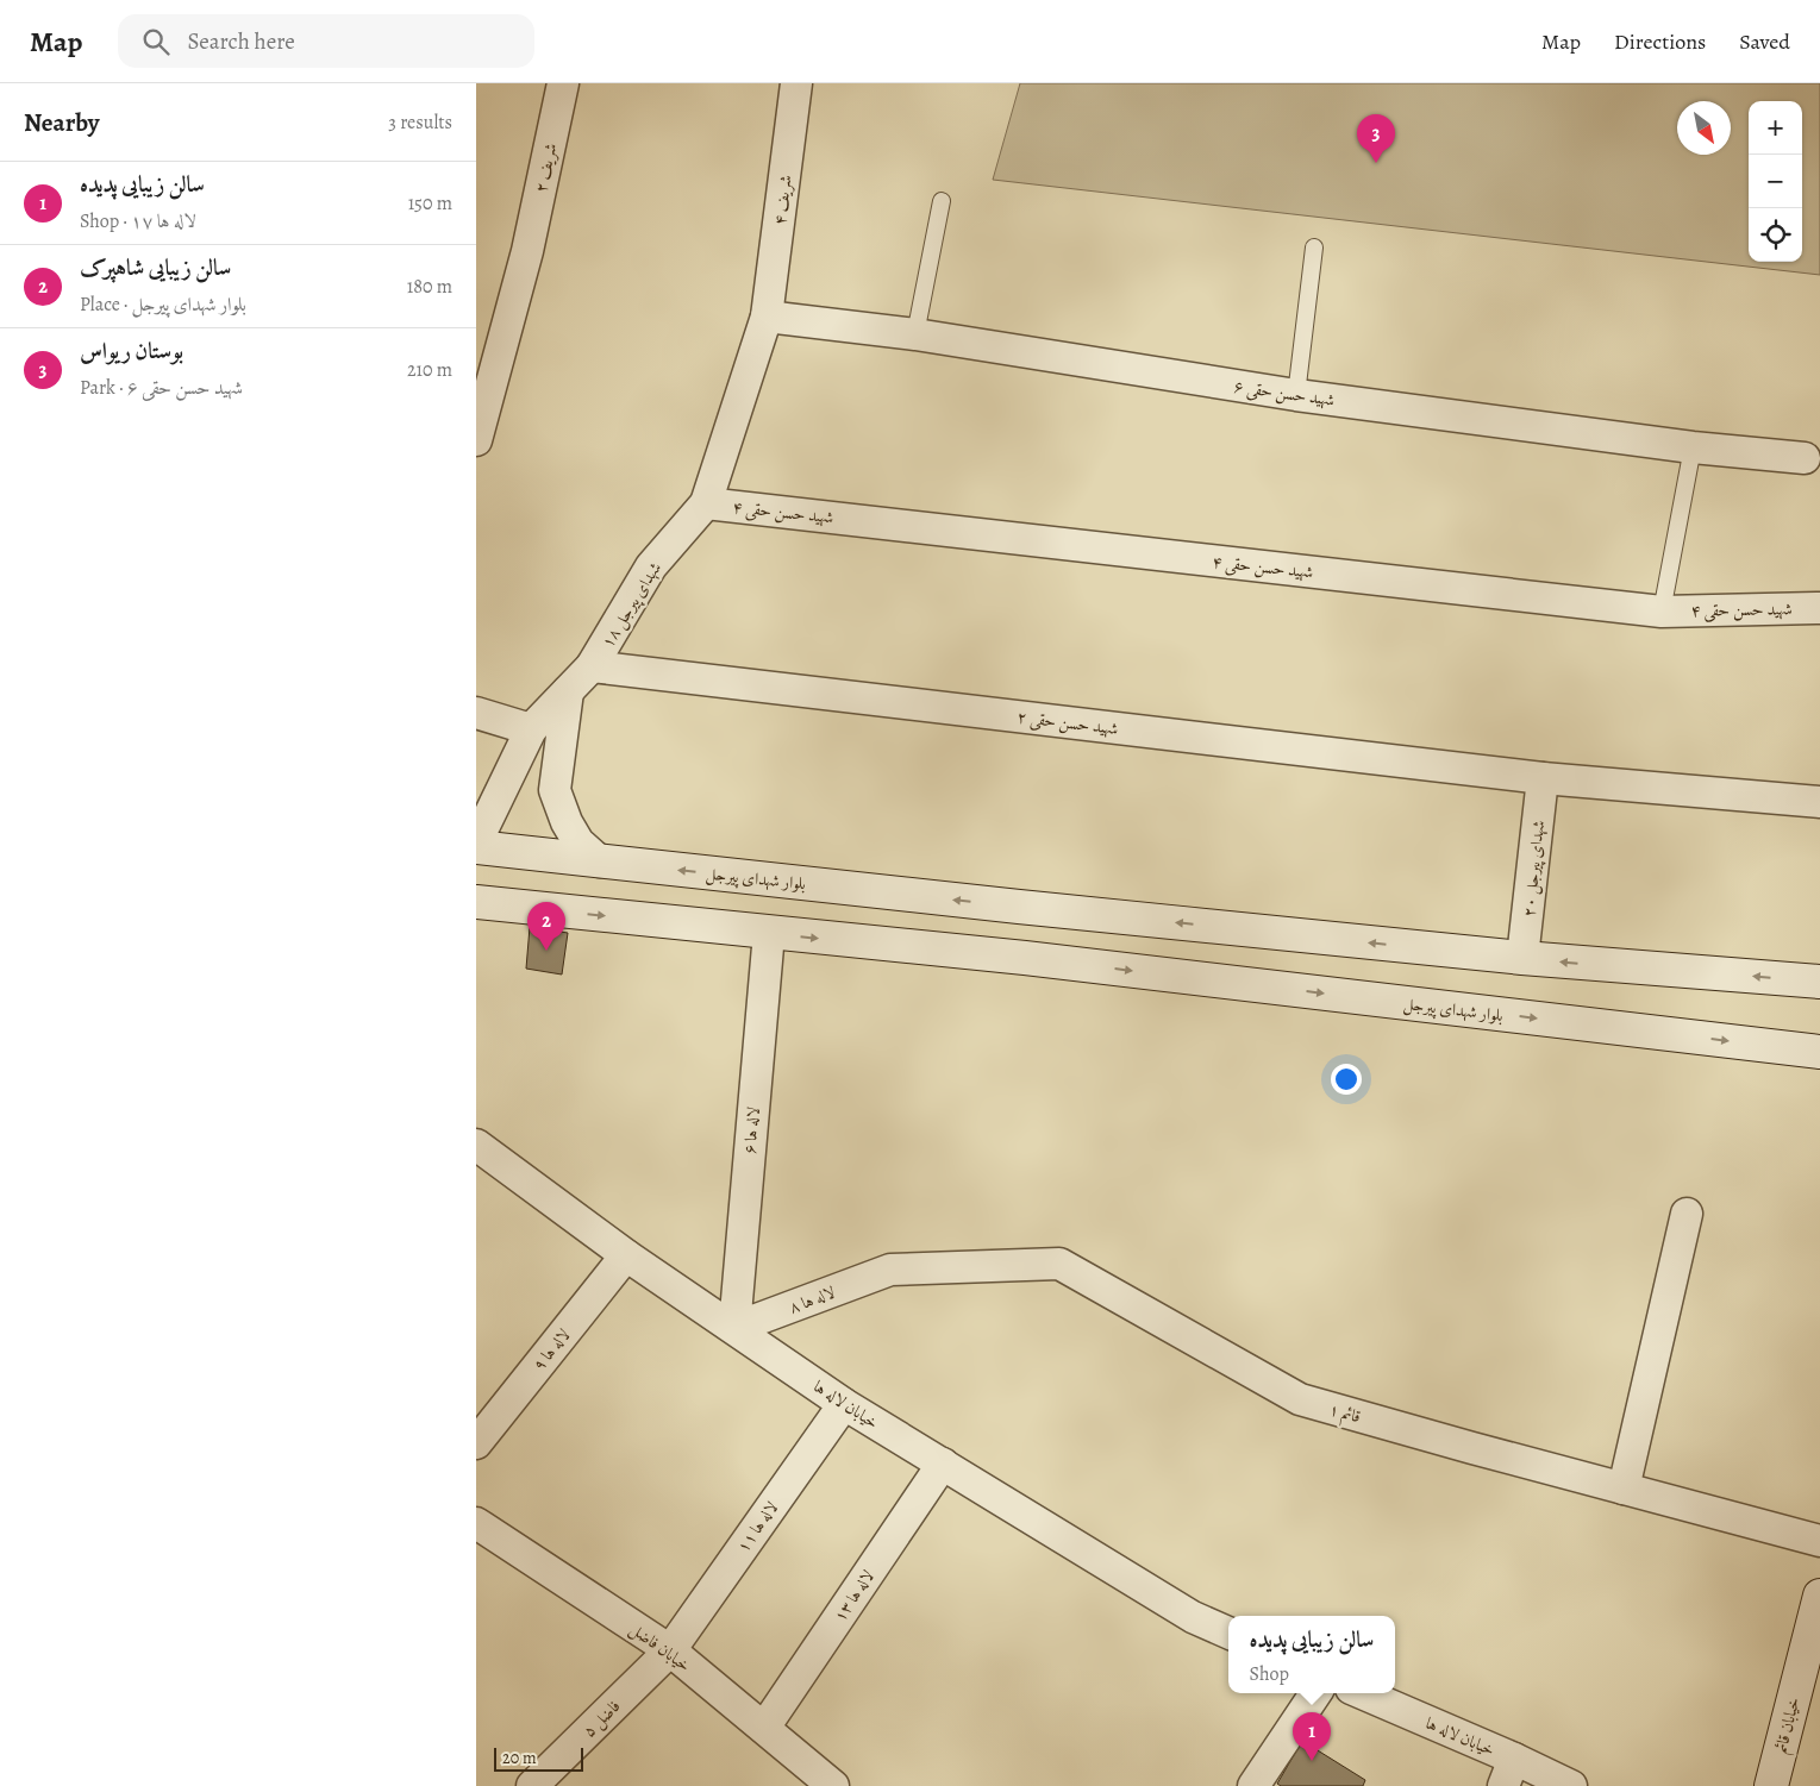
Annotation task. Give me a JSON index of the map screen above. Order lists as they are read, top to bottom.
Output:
{
  "streets": {
    "main road": ["بلوار شهدای پیرجل", "خیابان قائم"],
    "street": [
      "شریف ۲",
      "شریف ۴",
      "شهید حسن حقی ۶",
      "شهید حسن حقی ۴",
      "شهدای پیرجل ۱۸",
      "شهید حسن حقی ۲",
      "شهدای پیرجل ۲۰",
      "لاله ها ۶",
      "لاله ها ۸",
      "لاله ها ۹",
      "خیابان لاله ها",
      "قائم ۱",
      "لاله ها ۱۱",
      "لاله ها ۱۳",
      "خیابان فاضل",
      "فاضل ۵"
    ]
  },
  "crossings": [
    ["شریف ۴", "شهید حسن حقی ۶"],
    ["شریف ۴", "شهدای پیرجل ۱۸"],
    ["شهید حسن حقی ۶", "شهدای پیرجل ۱۸"],
    ["شهید حسن حقی ۴", "شهدای پیرجل ۱۸"],
    ["شهدای پیرجل ۱۸", "شهید حسن حقی ۲"],
    ["شهدای پیرجل ۱۸", "بلوار شهدای پیرجل"],
    ["شهید حسن حقی ۲", "شهدای پیرجل ۲۰"],
    ["شهدای پیرجل ۲۰", "بلوار شهدای پیرجل"],
    ["بلوار شهدای پیرجل", "لاله ها ۶"],
    ["لاله ها ۶", "لاله ها ۸"],
    ["لاله ها ۶", "خیابان لاله ها"],
    ["لاله ها ۸", "خیابان لاله ها"],
    ["لاله ها ۸", "قائم ۱"],
    ["لاله ها ۹", "خیابان لاله ها"],
    ["خیابان لاله ها", "لاله ها ۱۱"],
    ["خیابان لاله ها", "لاله ها ۱۳"],
    ["لاله ها ۱۱", "خیابان فاضل"],
    ["لاله ها ۱۱", "فاضل ۵"],
    ["لاله ها ۱۳", "خیابان فاضل"],
    ["خیابان فاضل", "فاضل ۵"]
  ],
  "scale_bar": "20 m",
  "north": "bottom right",
  "page": {
    "header": "Map",
    "search": "Search here",
    "nav": ["Map", "Directions", "Saved"],
    "heading": ["Nearby", "3 results"],
    "map_buttons": ["+", "−"],
    "pins": ["3", "2", "1"],
    "list": [
      {
        "mark": "1",
        "name": "سالن زیبایی پدیده",
        "note": "Shop · لاله ها ۱۷",
        "value": "150 m"
      },
      {
        "mark": "2",
        "name": "سالن زیبایی شاهپرک",
        "note": "Place · بلوار شهدای پیرجل",
        "value": "180 m"
      },
      {
        "mark": "3",
        "name": "بوستان ریواس",
        "note": "Park · شهید حسن حقی ۶",
        "value": "210 m"
      }
    ],
    "popup": ["سالن زیبایی پدیده", "Shop"],
    "scale": "20 m"
  }
}
